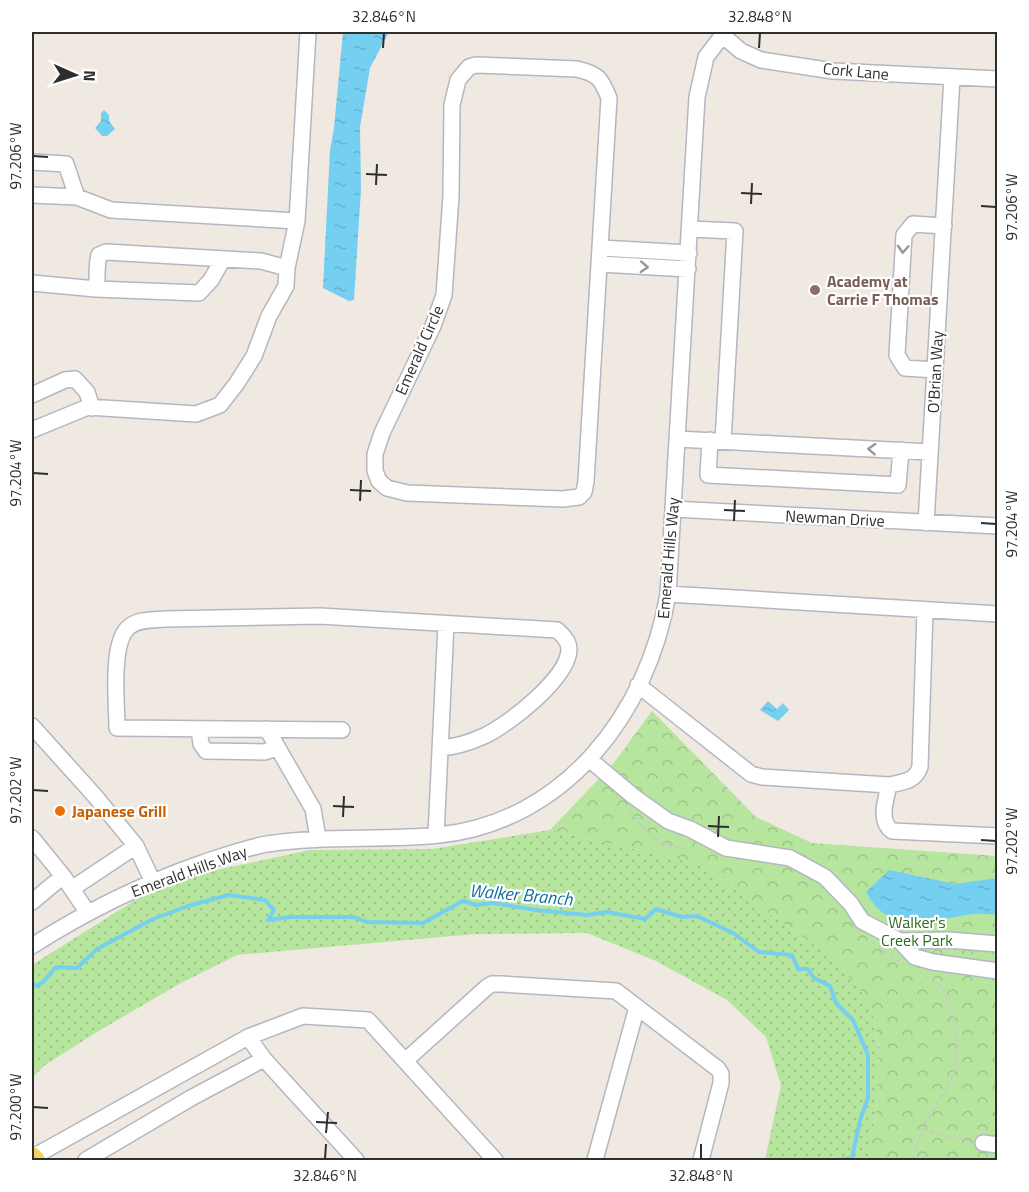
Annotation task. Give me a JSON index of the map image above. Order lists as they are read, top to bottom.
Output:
{
  "streets": {
    "street": [
      "Cork Lane",
      "Emerald Circle",
      "O'Brian Way",
      "Newman Drive",
      "Emerald Hills Way"
    ]
  },
  "crossings": [
    ["Cork Lane", "O'Brian Way"],
    ["Cork Lane", "Emerald Hills Way"],
    ["O'Brian Way", "Newman Drive"],
    ["Newman Drive", "Emerald Hills Way"]
  ],
  "water": ["Walker Branch"],
  "parks": ["Walker's Creek Park"],
  "places": ["Academy at Carrie F Thomas", "Japanese Grill"],
  "north": "right",
  "coordinates": [
    "32.846°N",
    "32.848°N",
    "97.206°W",
    "97.204°W",
    "97.202°W",
    "97.200°W"
  ]
}
